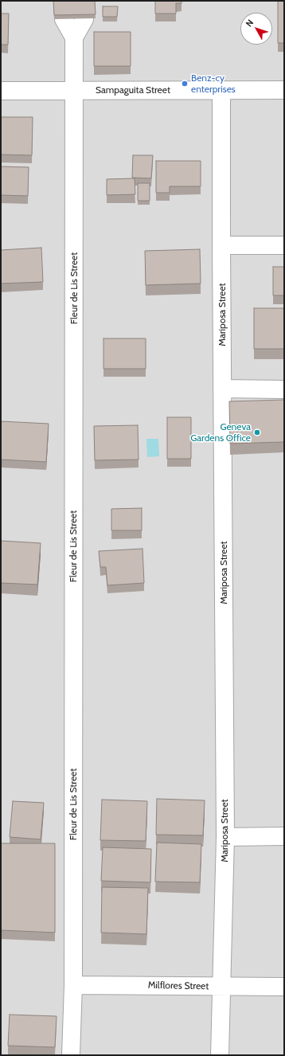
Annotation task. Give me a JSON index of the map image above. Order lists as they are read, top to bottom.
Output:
{
  "streets": {
    "street": [
      "Sampaguita Street",
      "Fleur de Lis Street",
      "Mariposa Street",
      "Milflores Street"
    ]
  },
  "crossings": [
    ["Sampaguita Street", "Fleur de Lis Street"],
    ["Sampaguita Street", "Mariposa Street"],
    ["Fleur de Lis Street", "Milflores Street"],
    ["Mariposa Street", "Milflores Street"]
  ],
  "places": ["Benz-cy enterprises", "Geneva Gardens Office"],
  "north": "top left"
}
